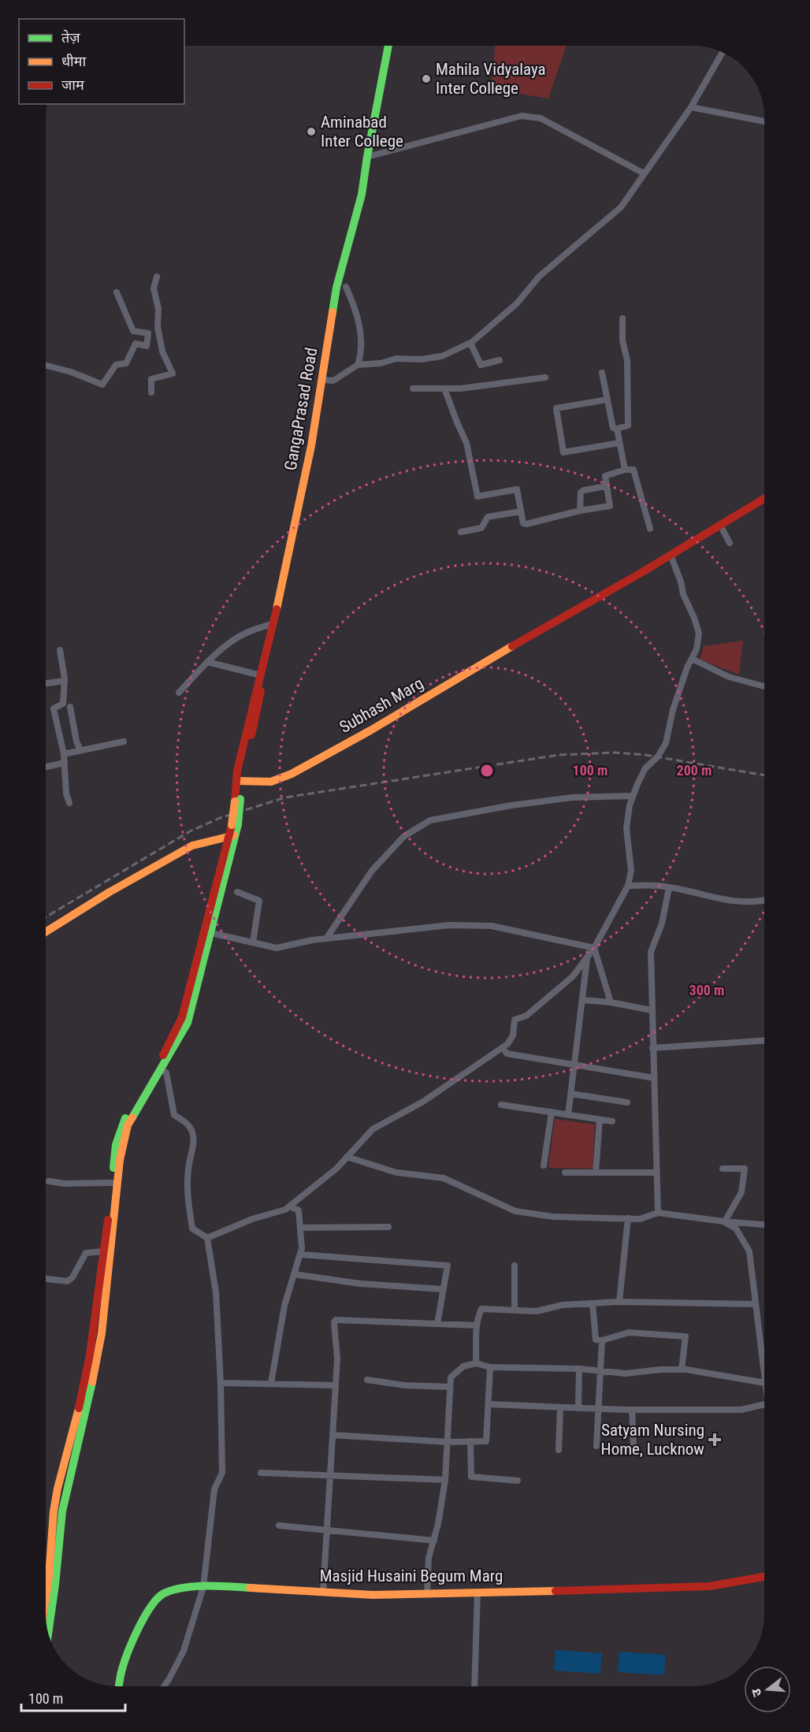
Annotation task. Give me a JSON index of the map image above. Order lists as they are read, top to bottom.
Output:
{
  "streets": {
    "street": ["GangaPrasad Road", "Subhash Marg", "Masjid Husaini Begum Marg"]
  },
  "crossings": [
    ["GangaPrasad Road", "Subhash Marg"]
  ],
  "places": {
    "other": ["Mahila Vidyalaya Inter College", "Aminabad Inter College"],
    "health": ["Satyam Nursing Home, Lucknow"]
  },
  "legend": ["तेज़", "धीमा", "जाम"],
  "scale_bar": "100 m",
  "north": "left",
  "rings": ["100 m", "200 m", "300 m"]
}
